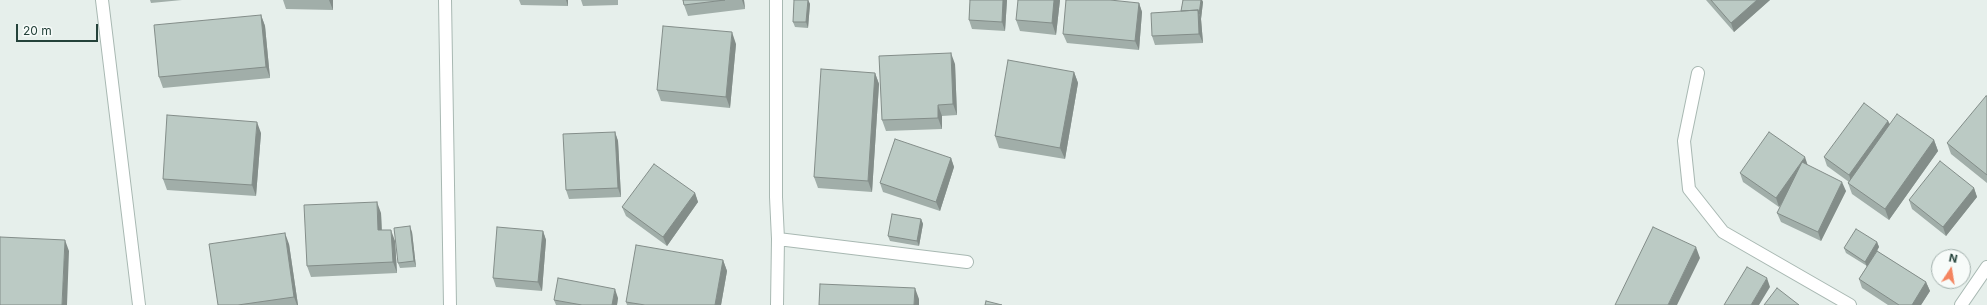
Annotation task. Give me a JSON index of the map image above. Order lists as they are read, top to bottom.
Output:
{
  "scale_bar": "20 m",
  "north": "top"
}
